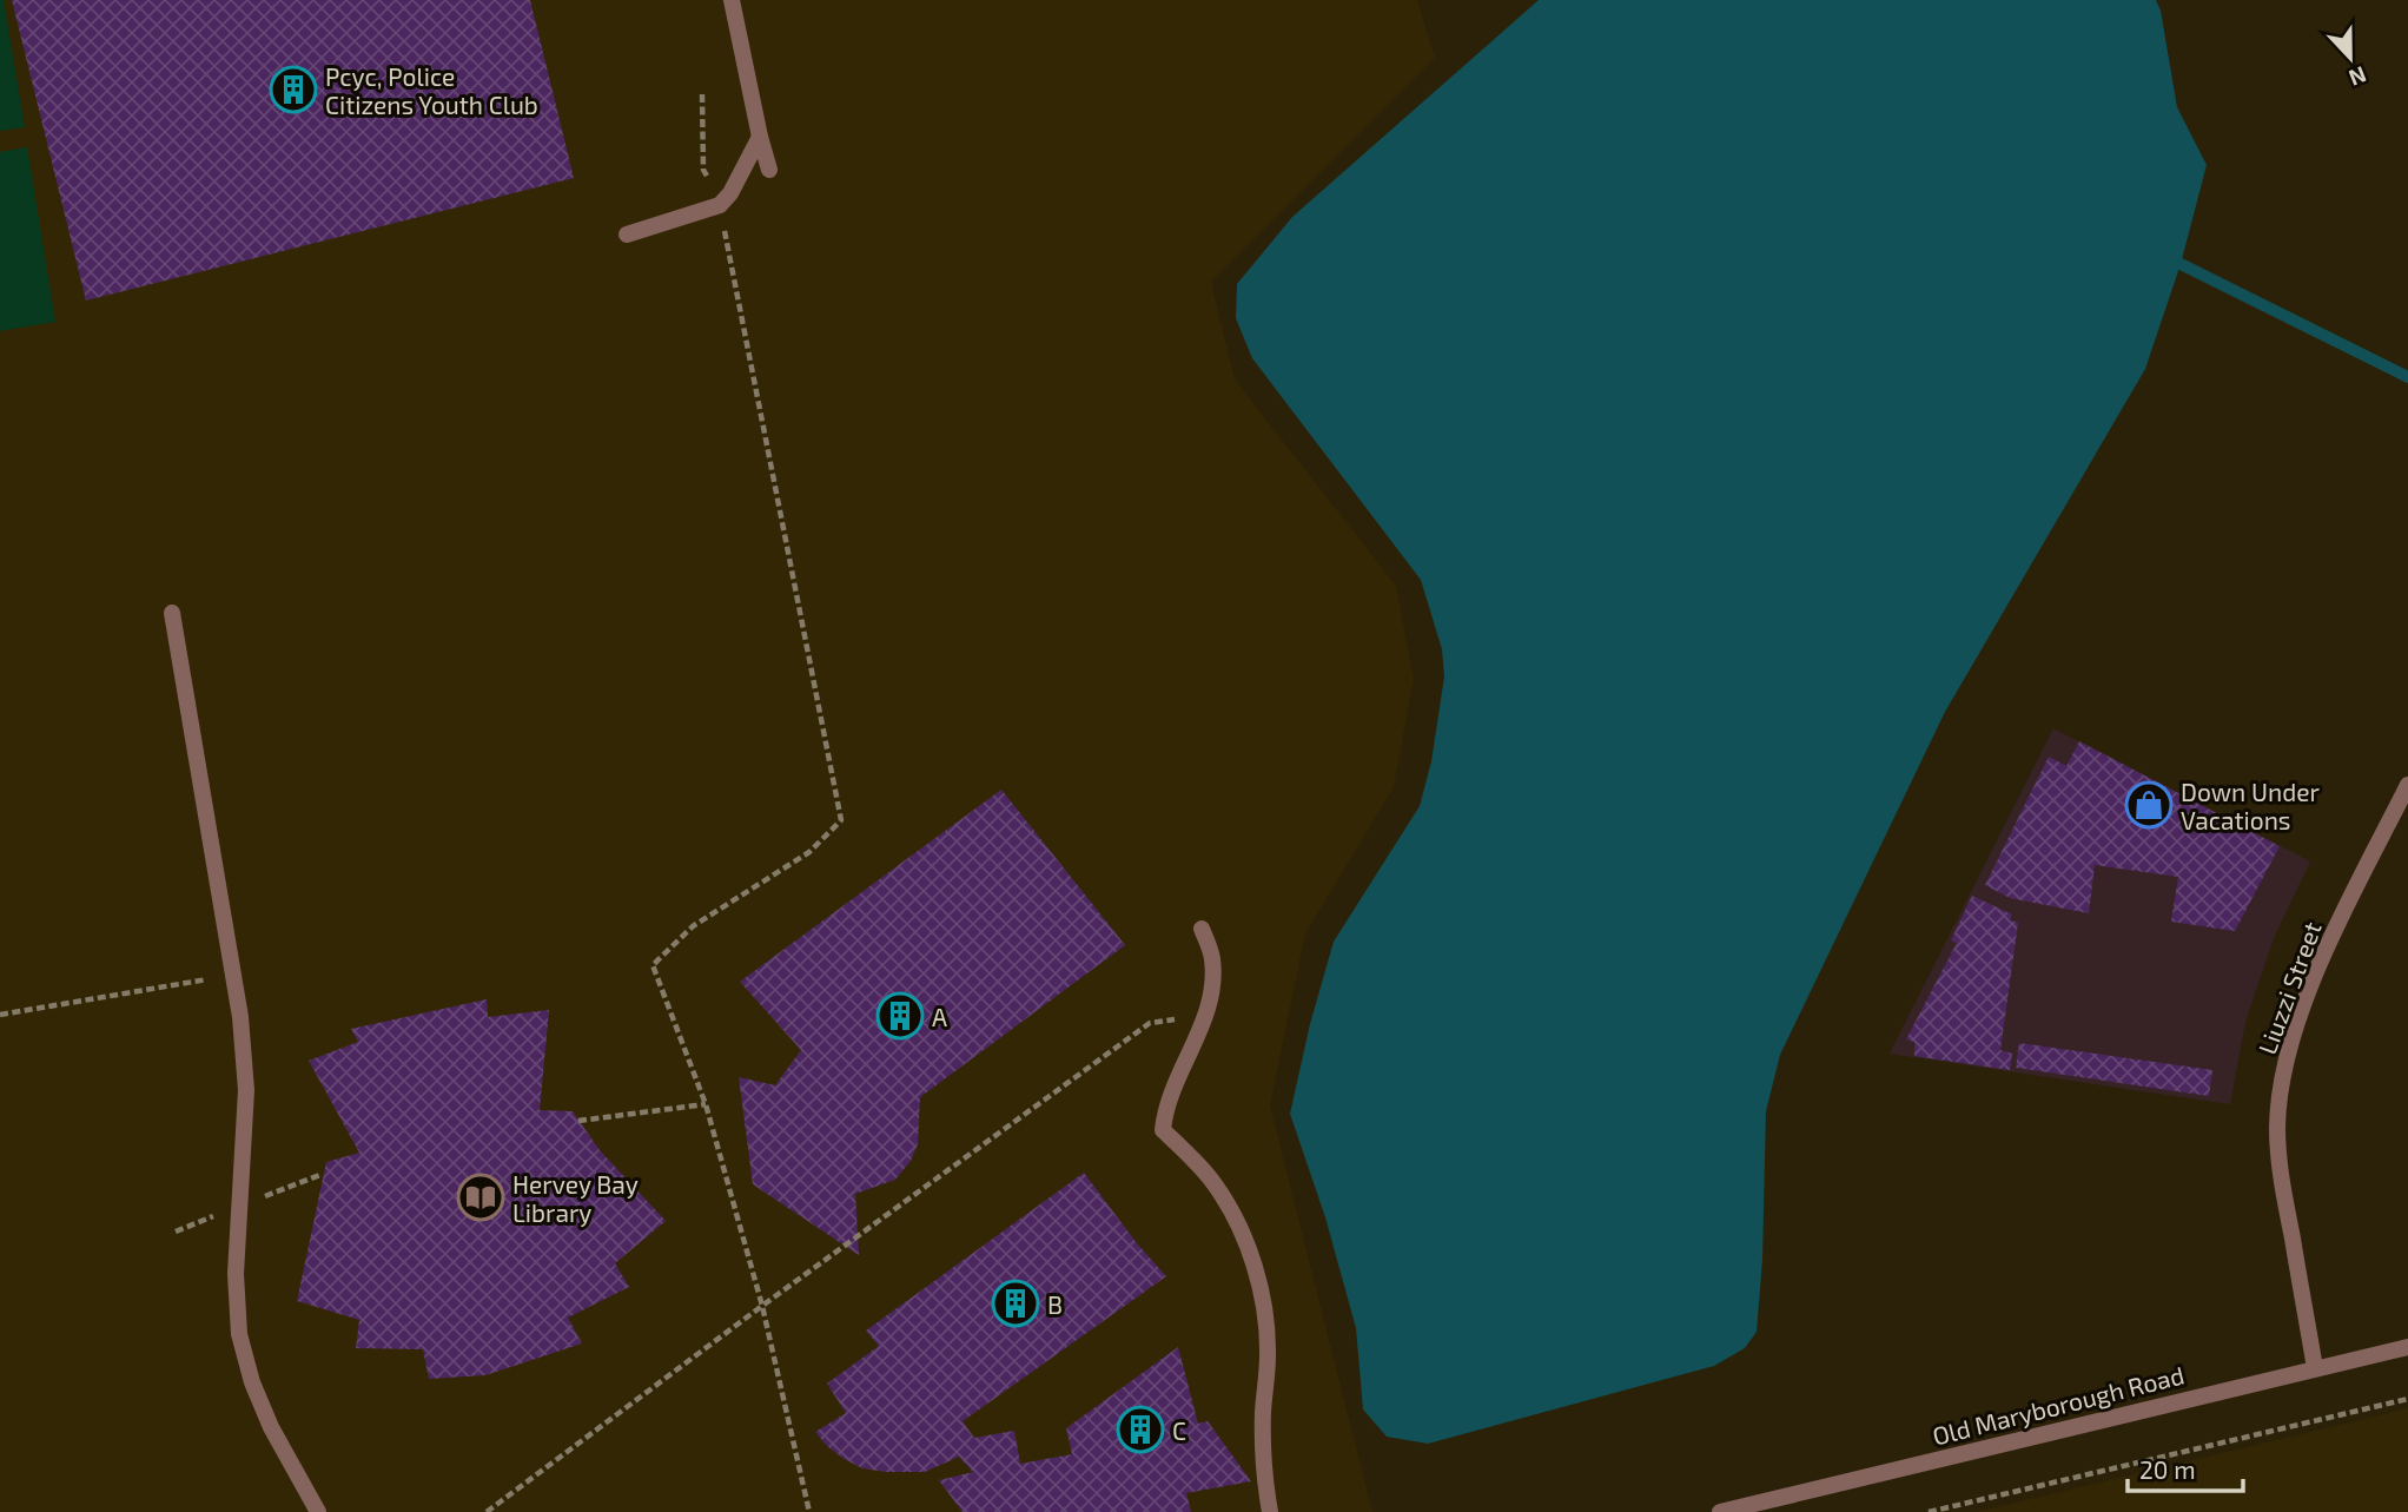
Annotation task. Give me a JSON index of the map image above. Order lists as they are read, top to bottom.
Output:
{
  "streets": {
    "street": ["Liuzzi Street", "Old Maryborough Road"]
  },
  "crossings": [
    ["Liuzzi Street", "Old Maryborough Road"]
  ],
  "places": {
    "building": [
      "Pcyc, Police Citizens Youth Club",
      "A",
      "B",
      "C"
    ],
    "shop": ["Down Under Vacations"],
    "library": ["Hervey Bay Library"]
  },
  "scale_bar": "20 m",
  "north": "bottom"
}
